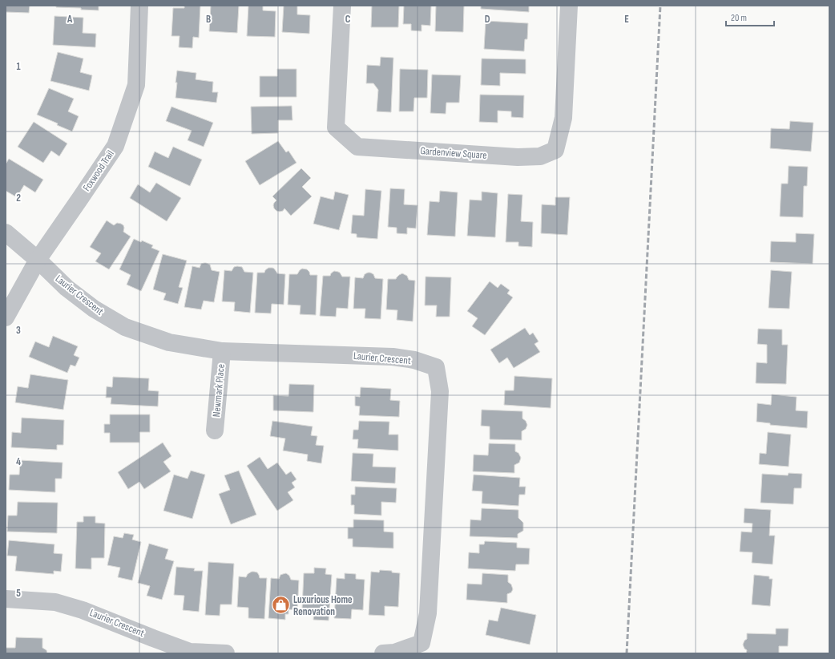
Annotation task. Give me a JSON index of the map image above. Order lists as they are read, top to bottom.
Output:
{
  "streets": {
    "street": [
      "Gardenview Square",
      "Foxwood Trail",
      "Laurier Crescent",
      "Newmark Place"
    ]
  },
  "crossings": [
    ["Foxwood Trail", "Laurier Crescent"],
    ["Laurier Crescent", "Newmark Place"]
  ],
  "places": {
    "shop": ["Luxurious Home Renovation"]
  },
  "scale_bar": "20 m",
  "grid": {
    "columns": [
      "A",
      "B",
      "C",
      "D",
      "E"
    ],
    "rows": [
      "1",
      "2",
      "3",
      "4",
      "5"
    ]
  }
}
